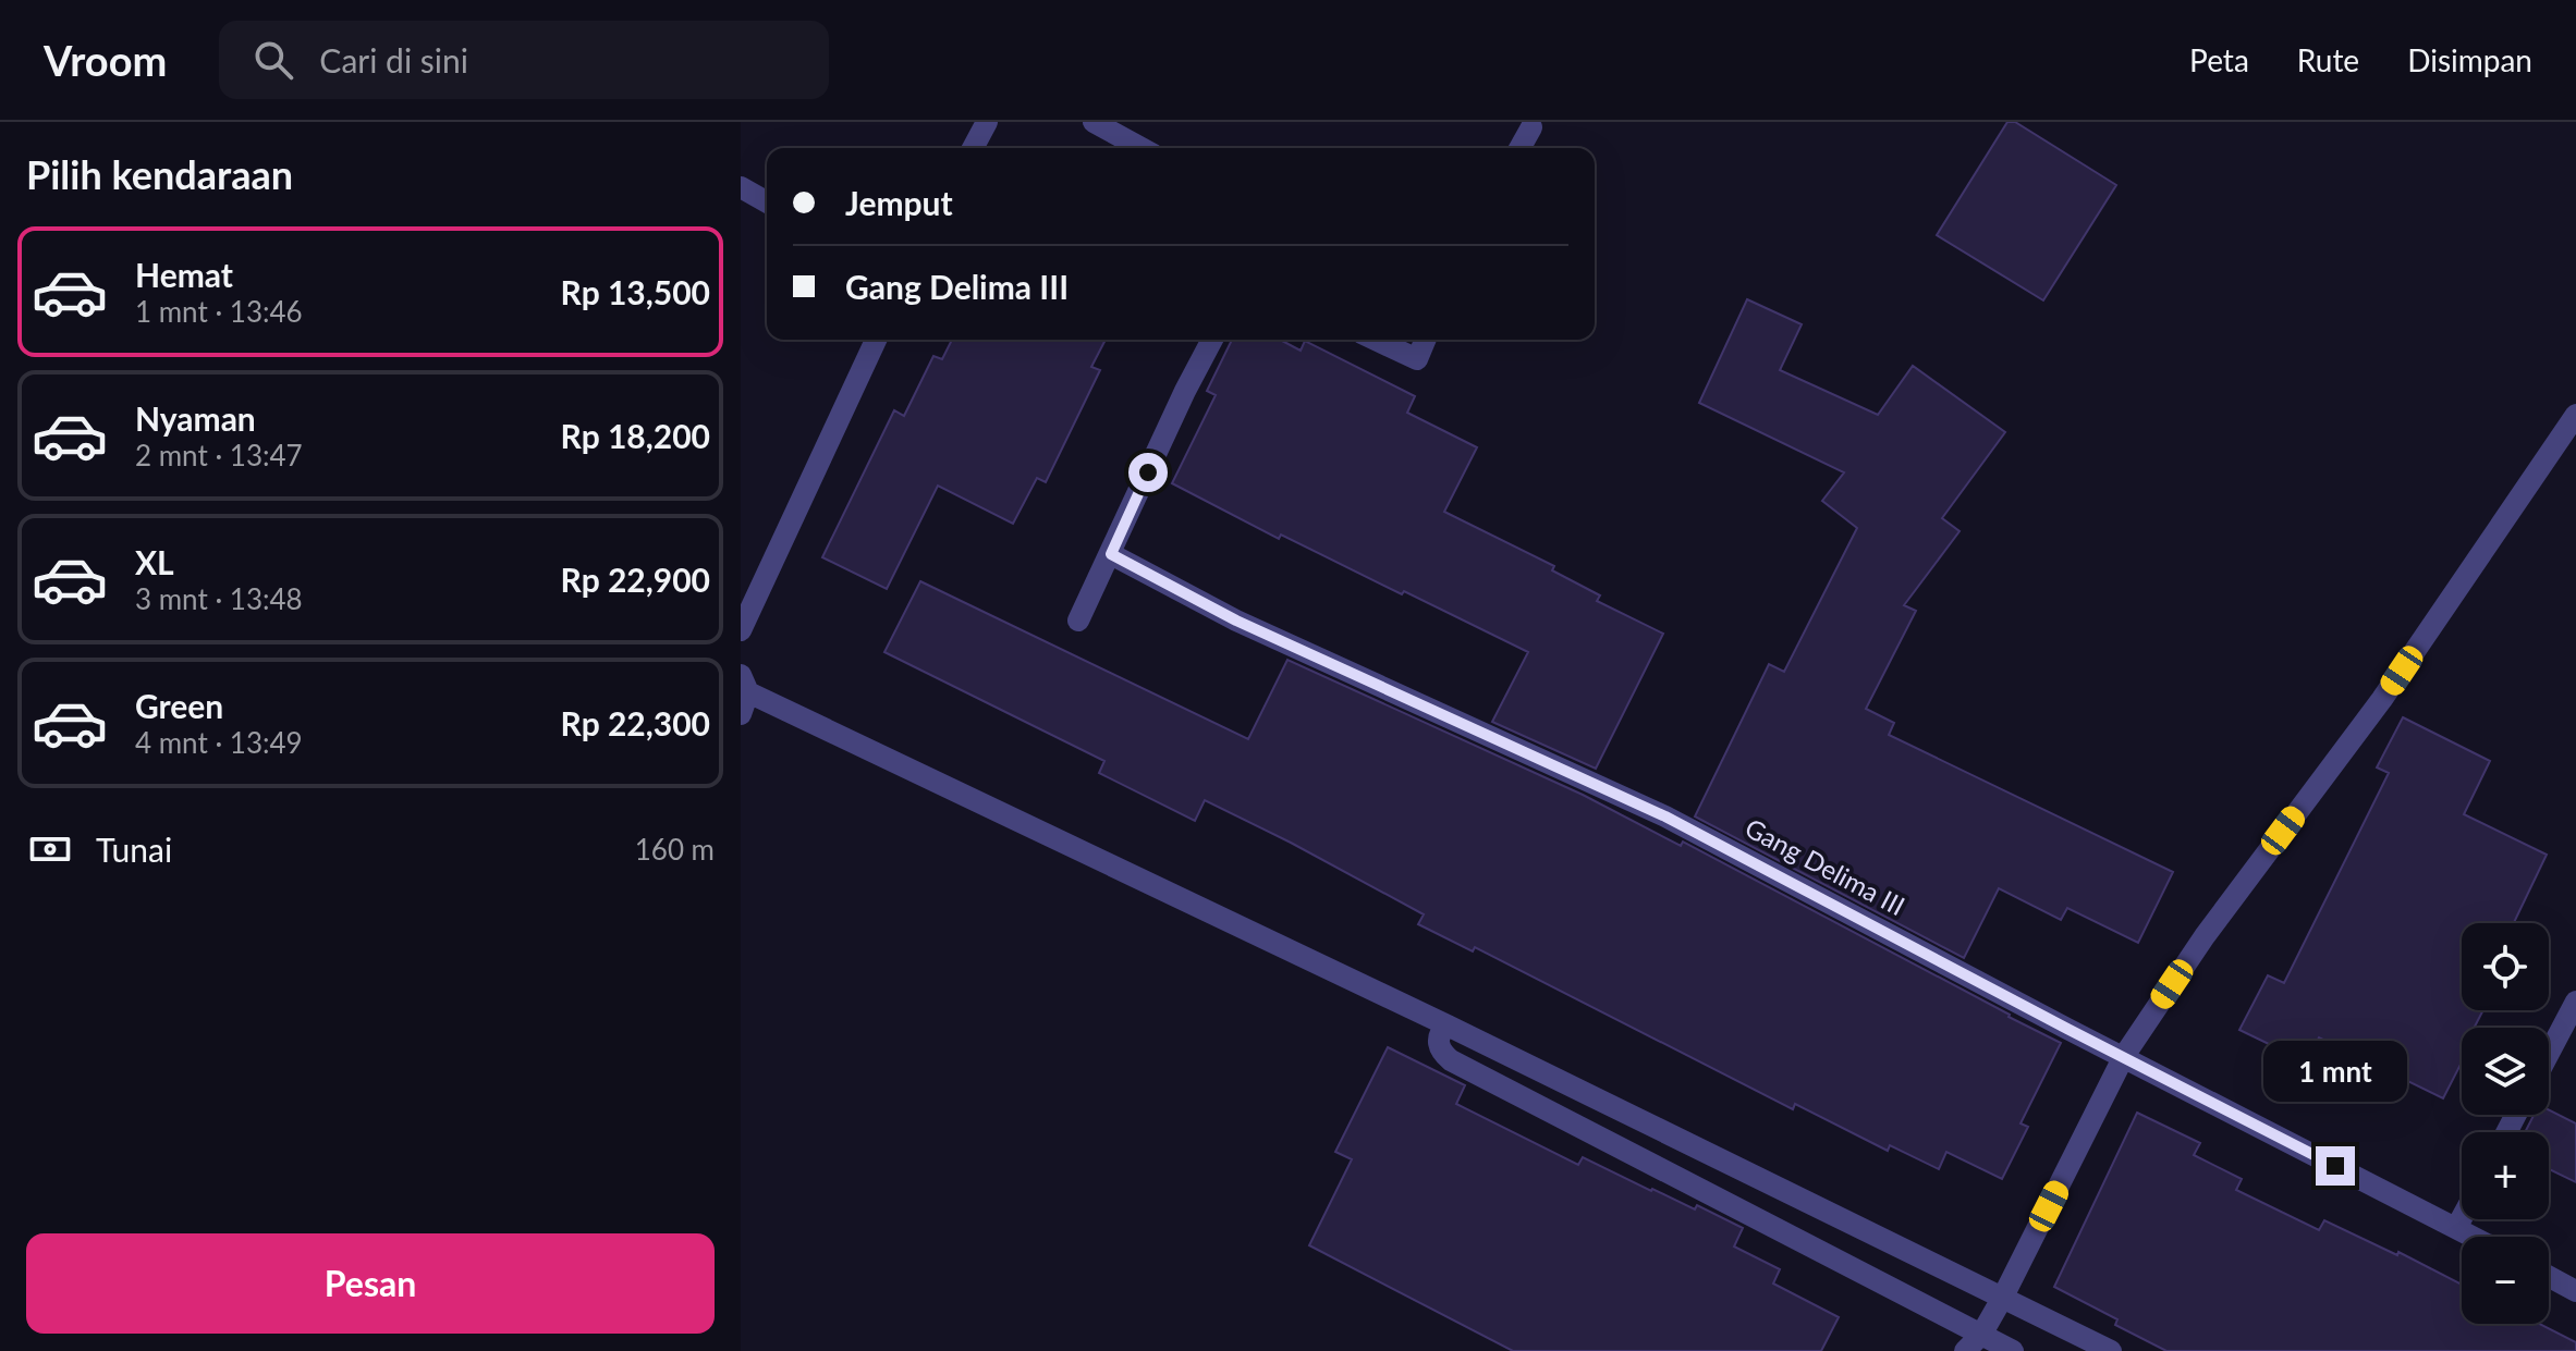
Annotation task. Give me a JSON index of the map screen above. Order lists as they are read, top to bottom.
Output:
{
  "streets": {
    "street": ["Gang Delima III"]
  },
  "page": {
    "header": "Vroom",
    "search": "Cari di sini",
    "nav": ["Peta", "Rute", "Disimpan"],
    "heading": "Pilih kendaraan",
    "banner": ["Jemput", "Gang Delima III"],
    "list": [
      {
        "name": "Hemat",
        "note": "1 mnt · 13:46",
        "value": "Rp 13,500"
      },
      {
        "name": "Nyaman",
        "note": "2 mnt · 13:47",
        "value": "Rp 18,200"
      },
      {
        "name": "XL",
        "note": "3 mnt · 13:48",
        "value": "Rp 22,900"
      },
      {
        "name": "Green",
        "note": "4 mnt · 13:49",
        "value": "Rp 22,300"
      }
    ],
    "pay": ["Tunai", "160 m"],
    "map_buttons": ["+", "−"],
    "bubble": "1 mnt",
    "buttons": "Pesan"
  }
}
